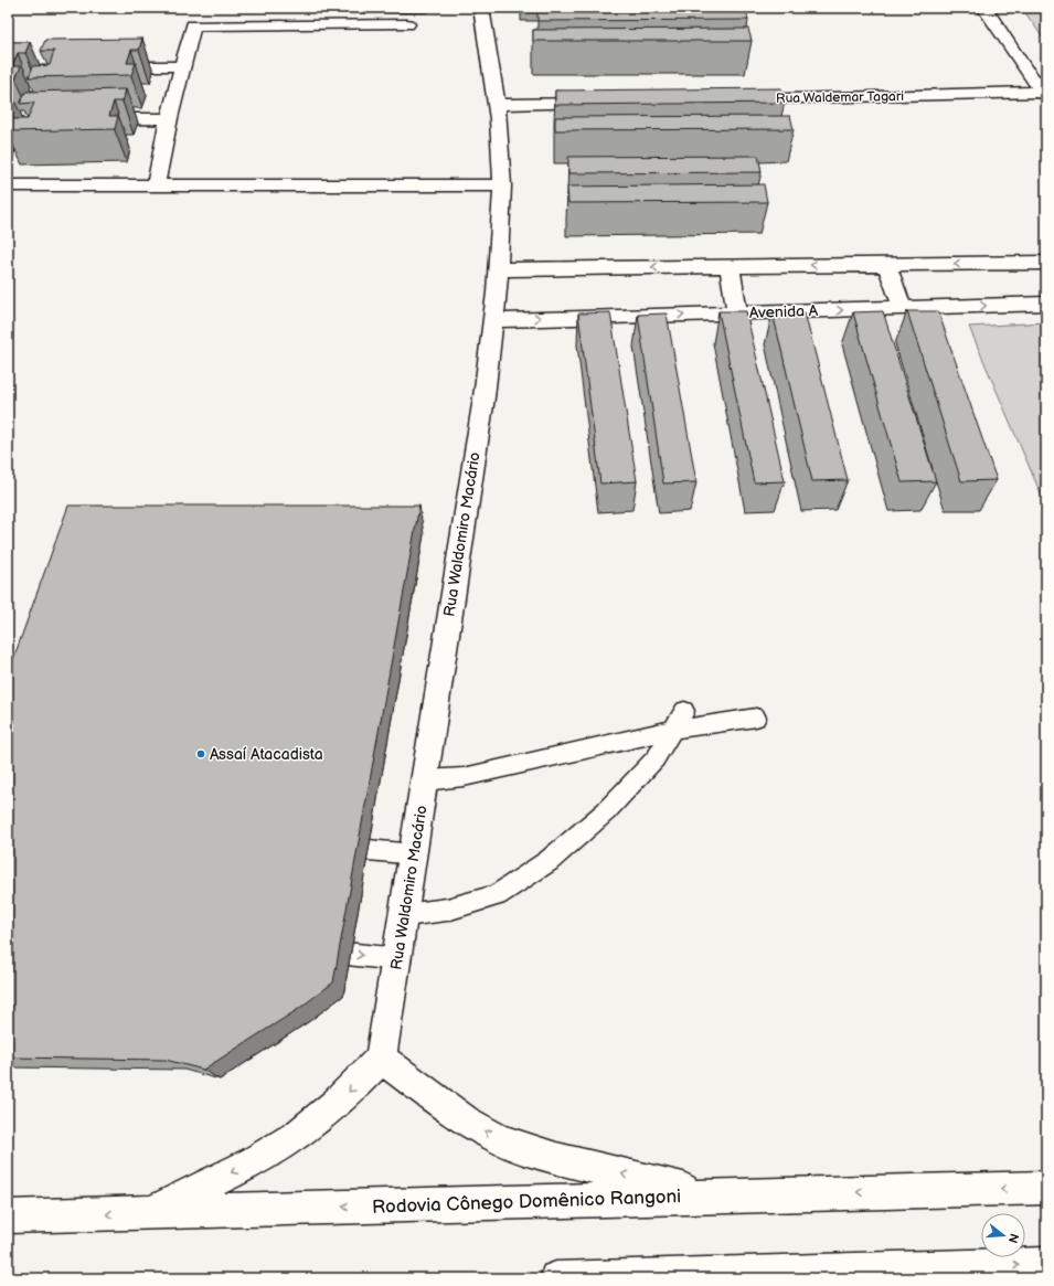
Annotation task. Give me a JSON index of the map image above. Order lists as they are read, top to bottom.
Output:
{
  "streets": {
    "main road": [
      "Rua Waldemar Tagari",
      "Avenida A",
      "Rua Waldomiro Macário",
      "Rodovia Cônego Domênico Rangoni"
    ]
  },
  "crossings": [
    ["Avenida A", "Rua Waldomiro Macário"]
  ],
  "places": ["Assaí Atacadista"],
  "north": "right"
}
